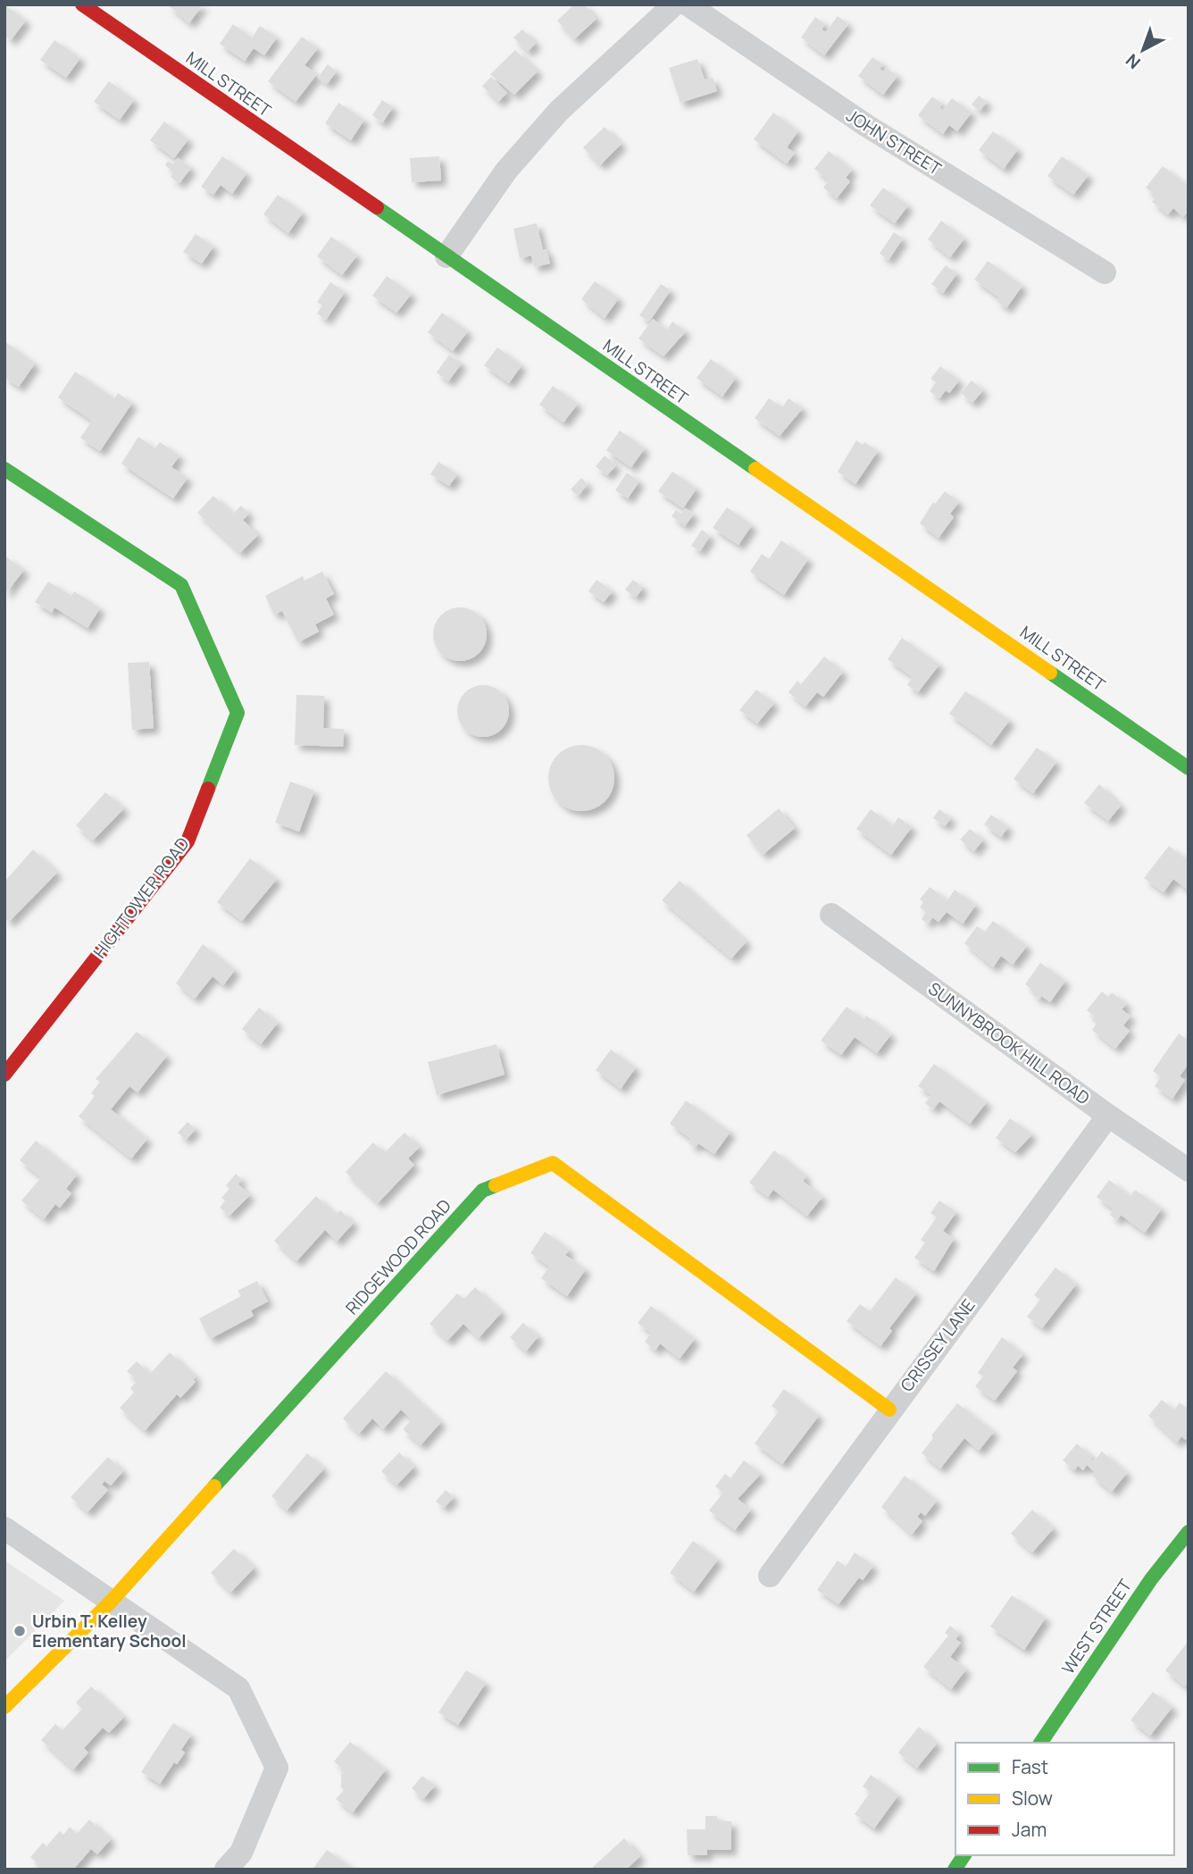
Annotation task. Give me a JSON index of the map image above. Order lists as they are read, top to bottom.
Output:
{
  "streets": {
    "street": [
      "MILL STREET",
      "JOHN STREET",
      "HIGHTOWER ROAD",
      "SUNNYBROOK HILL ROAD",
      "RIDGEWOOD ROAD",
      "CRISSEY LANE",
      "WEST STREET"
    ]
  },
  "crossings": [
    ["SUNNYBROOK HILL ROAD", "CRISSEY LANE"],
    ["RIDGEWOOD ROAD", "CRISSEY LANE"]
  ],
  "places": ["Urbin T. Kelley Elementary School"],
  "legend": ["Fast", "Slow", "Jam"],
  "north": "bottom left"
}
